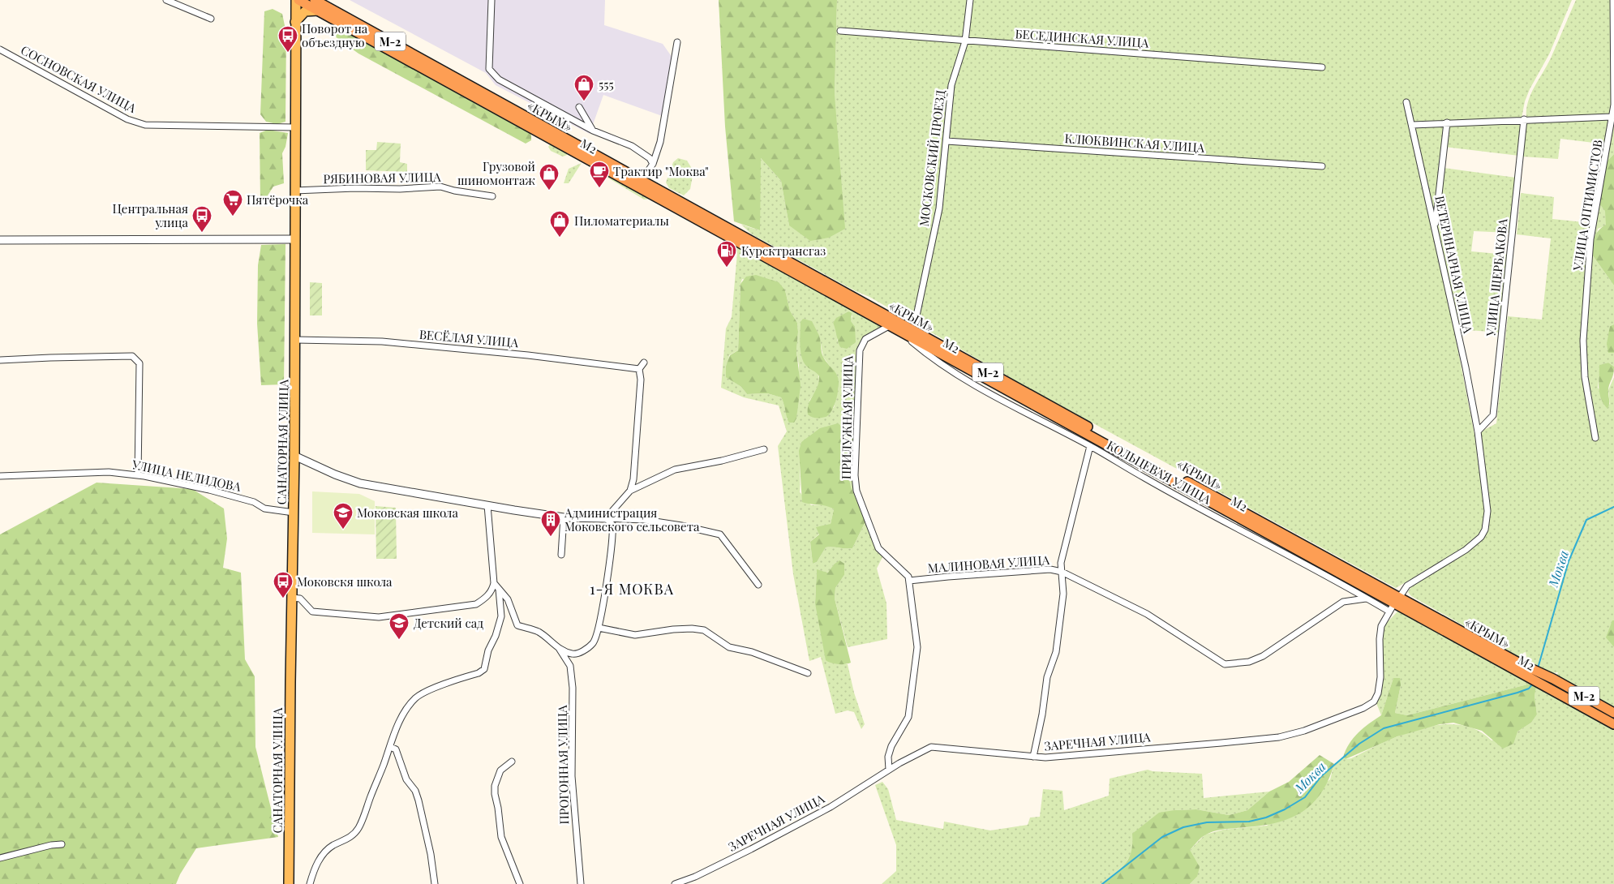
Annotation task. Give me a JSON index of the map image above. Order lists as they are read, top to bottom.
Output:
{
  "streets": {
    "highway": ["М-2", "«КРЫМ»", "М2"],
    "main road": ["САНАТОРНАЯ УЛИЦА"],
    "street": [
      "БЕСЕДИНСКАЯ УЛИЦА",
      "СОСНОВСКАЯ УЛИЦА",
      "КЛЮКВИНСКАЯ УЛИЦА",
      "МОСКОВСКИЙ ПРОЕЗД",
      "РЯБИНОВАЯ УЛИЦА",
      "УЛИЦА ОПТИМИСТОВ",
      "ВЕТЕРИНАРНАЯ УЛИЦА",
      "УЛИЦА ЩЕРБАКОВА",
      "ВЕСЁЛАЯ УЛИЦА",
      "ПРИЛУЖНАЯ УЛИЦА",
      "КОЛЬЦЕВАЯ УЛИЦА",
      "УЛИЦА НЕЛИДОВА",
      "МАЛИНОВАЯ УЛИЦА",
      "ЗАРЕЧНАЯ УЛИЦА",
      "ПРОГОННАЯ УЛИЦА"
    ]
  },
  "crossings": [
    ["БЕСЕДИНСКАЯ УЛИЦА", "МОСКОВСКИЙ ПРОЕЗД"],
    ["СОСНОВСКАЯ УЛИЦА", "САНАТОРНАЯ УЛИЦА"],
    ["«КРЫМ»", "М2"],
    ["КЛЮКВИНСКАЯ УЛИЦА", "МОСКОВСКИЙ ПРОЕЗД"],
    ["М2", "ВЕТЕРИНАРНАЯ УЛИЦА"],
    ["М2", "ПРИЛУЖНАЯ УЛИЦА"],
    ["М2", "САНАТОРНАЯ УЛИЦА"],
    ["М2", "ЗАРЕЧНАЯ УЛИЦА"],
    ["РЯБИНОВАЯ УЛИЦА", "САНАТОРНАЯ УЛИЦА"],
    ["ВЕТЕРИНАРНАЯ УЛИЦА", "УЛИЦА ЩЕРБАКОВА"],
    ["ВЕТЕРИНАРНАЯ УЛИЦА", "ЗАРЕЧНАЯ УЛИЦА"],
    ["ВЕСЁЛАЯ УЛИЦА", "САНАТОРНАЯ УЛИЦА"],
    ["ПРИЛУЖНАЯ УЛИЦА", "МАЛИНОВАЯ УЛИЦА"],
    ["САНАТОРНАЯ УЛИЦА", "УЛИЦА НЕЛИДОВА"],
    ["КОЛЬЦЕВАЯ УЛИЦА", "МАЛИНОВАЯ УЛИЦА"],
    ["КОЛЬЦЕВАЯ УЛИЦА", "ЗАРЕЧНАЯ УЛИЦА"]
  ],
  "districts": ["1-Я МОКВА"],
  "water": ["Моква"],
  "places": {
    "bus stop": ["Поворот на объездную", "Центральная улица", "Моковскя школа"],
    "shop": ["555", "Грузовой шиномонтаж", "Пиломатериалы"],
    "cafe": ["Трактир \"Моква\""],
    "supermarket": ["Пятёрочка"],
    "fuel station": ["Курсктрансгаз"],
    "school or university": ["Моковская школа", "Детский сад"],
    "building": ["Администрация Моковского сельсовета"]
  }
}
